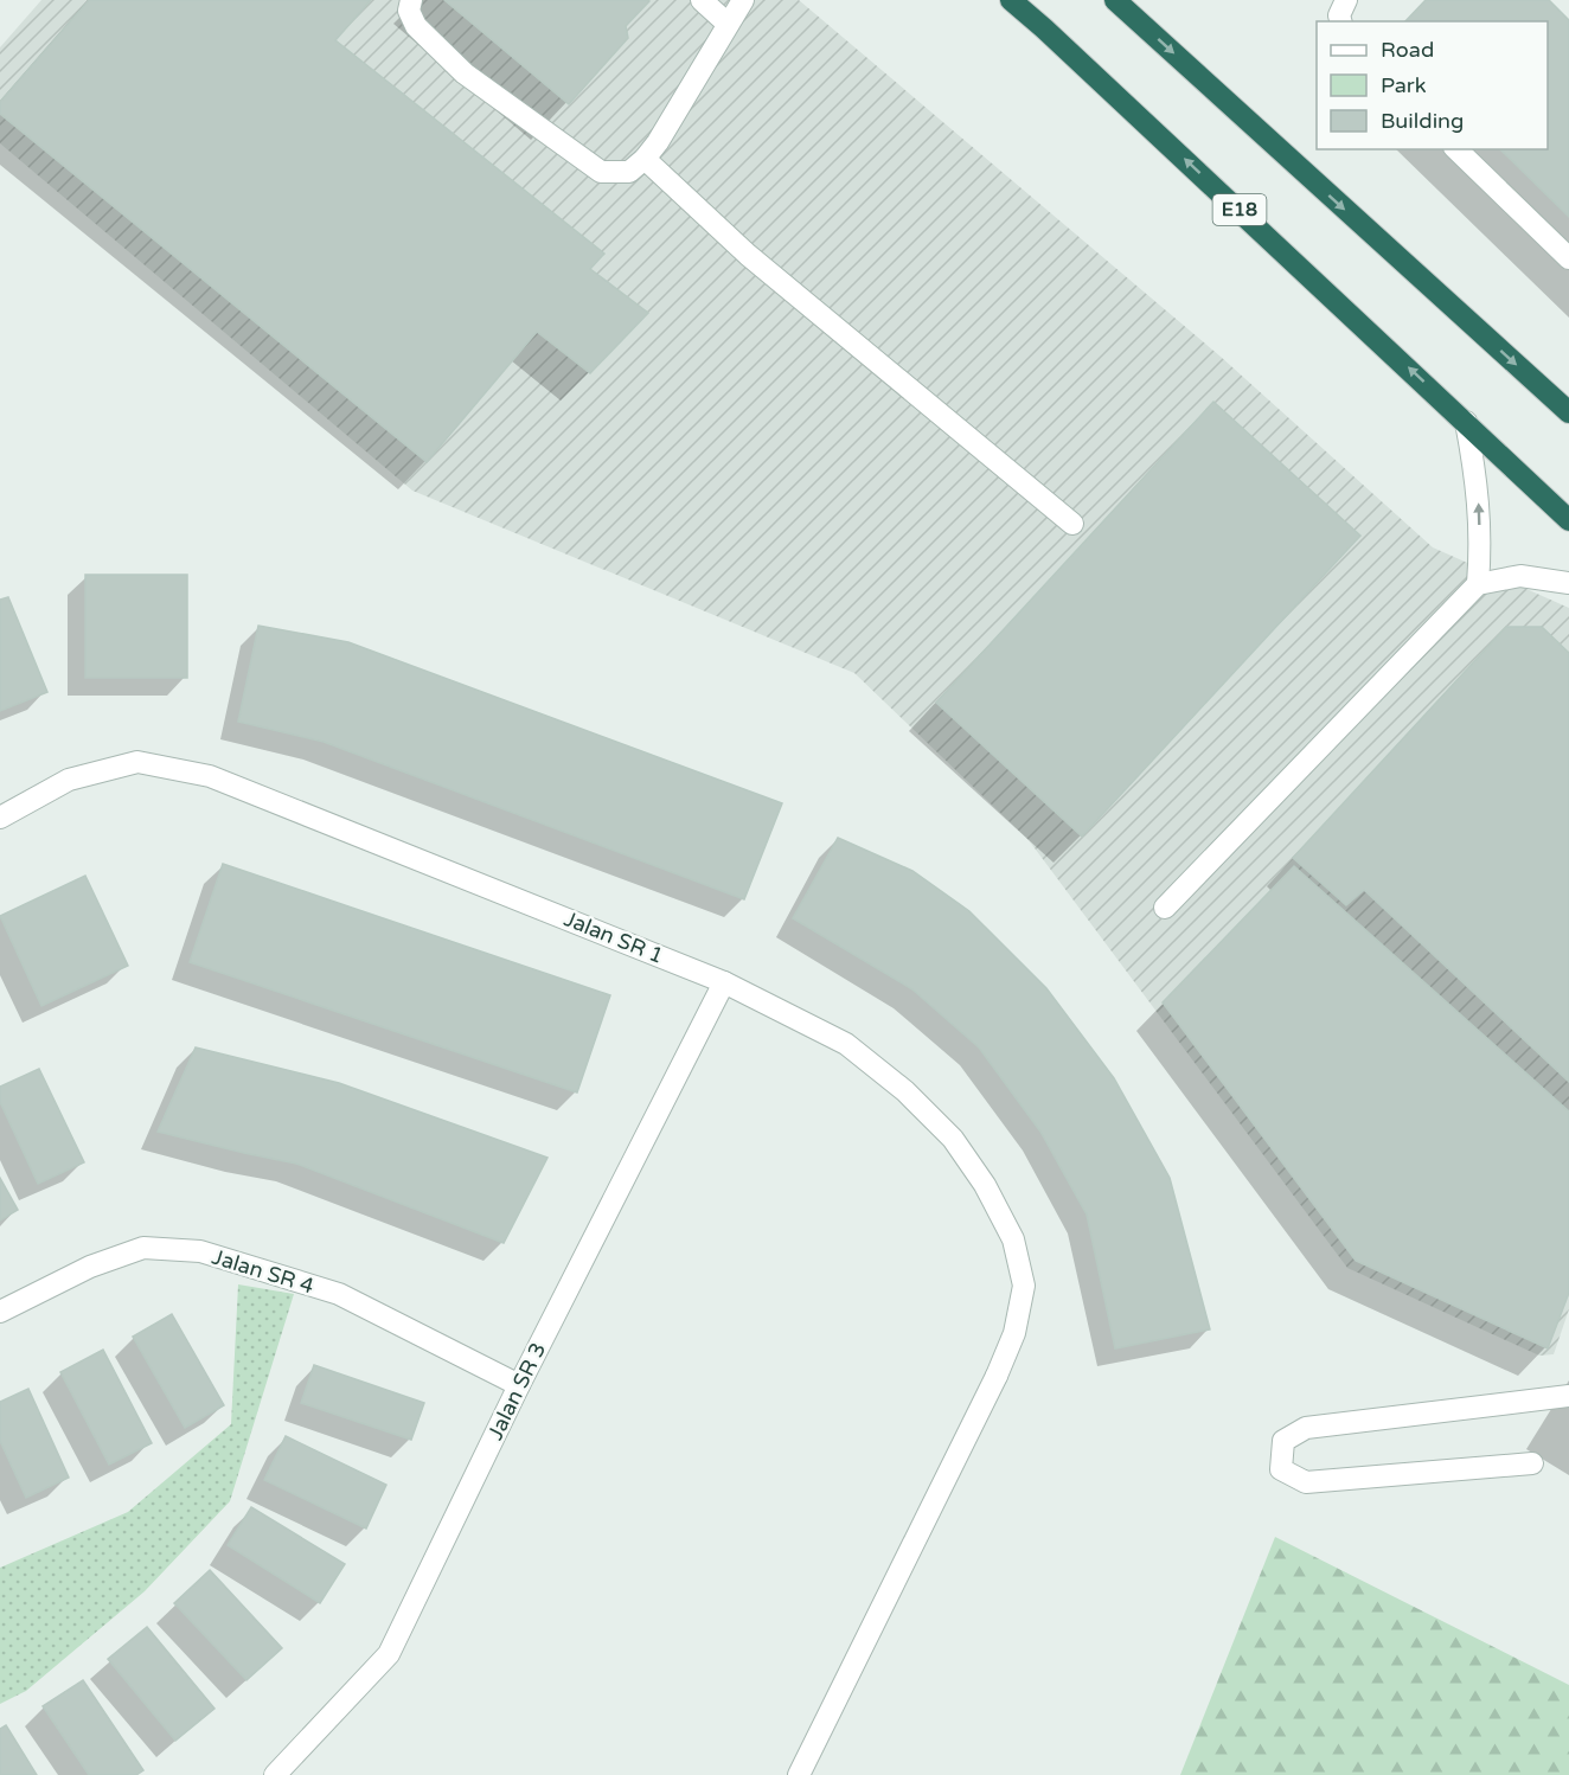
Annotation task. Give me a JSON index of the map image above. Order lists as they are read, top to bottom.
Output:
{
  "streets": {
    "highway": ["E18"],
    "street": ["Jalan SR 1", "Jalan SR 4", "Jalan SR 3"]
  },
  "crossings": [
    ["Jalan SR 1", "Jalan SR 3"],
    ["Jalan SR 4", "Jalan SR 3"]
  ],
  "legend": ["Road", "Park", "Building"]
}
